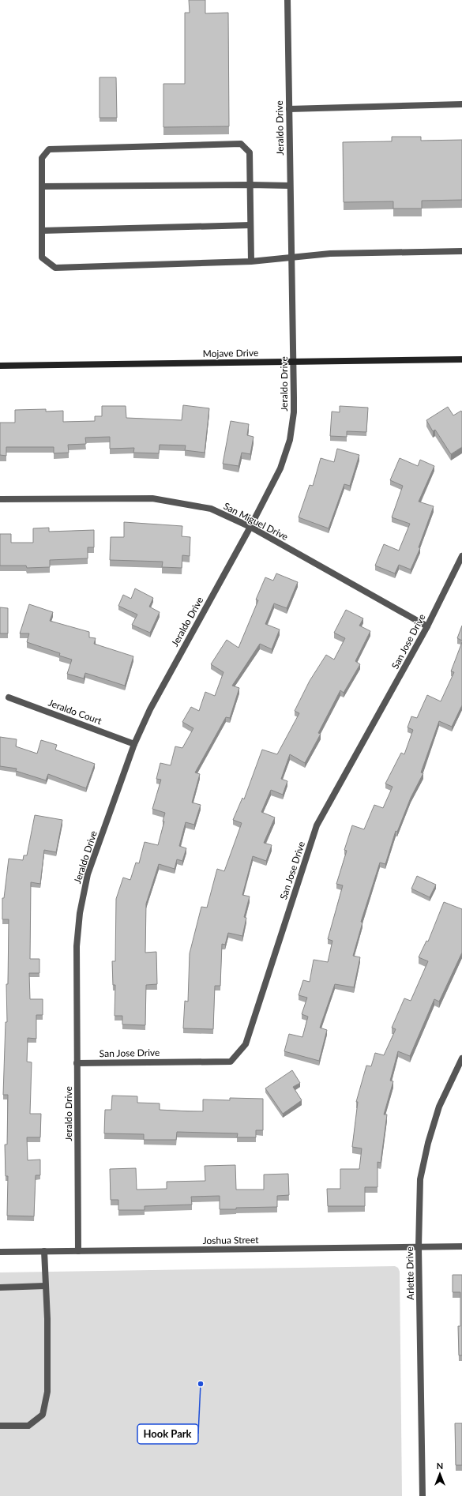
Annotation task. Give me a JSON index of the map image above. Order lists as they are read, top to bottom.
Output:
{
  "streets": {
    "main road": ["Mojave Drive"],
    "street": [
      "Jeraldo Drive",
      "San Miguel Drive",
      "San Jose Drive",
      "Jeraldo Court",
      "Joshua Street",
      "Arlette Drive"
    ]
  },
  "crossings": [
    ["Jeraldo Drive", "Mojave Drive"],
    ["Jeraldo Drive", "San Miguel Drive"],
    ["Jeraldo Drive", "San Jose Drive"],
    ["Jeraldo Drive", "Jeraldo Court"],
    ["Jeraldo Drive", "Joshua Street"],
    ["San Miguel Drive", "San Jose Drive"],
    ["Joshua Street", "Arlette Drive"]
  ],
  "places": ["Hook Park"],
  "north": "top"
}
